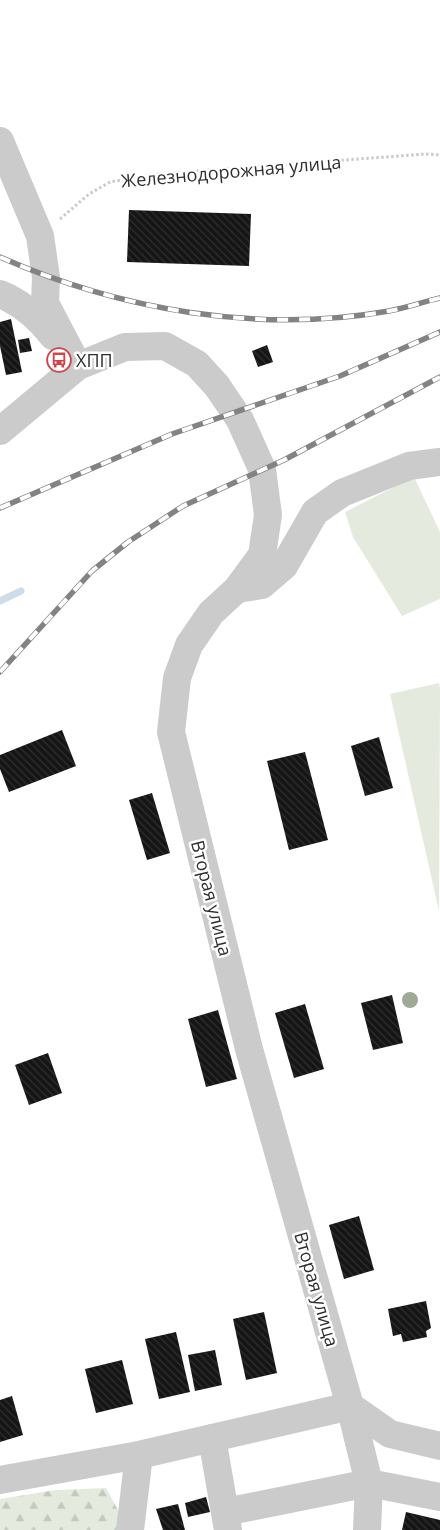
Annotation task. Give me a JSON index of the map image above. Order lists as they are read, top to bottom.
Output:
{
  "streets": {
    "street": ["Вторая улица"],
    "path": ["Железнодорожная улица"]
  },
  "places": {
    "bus stop": ["ХПП"]
  }
}
